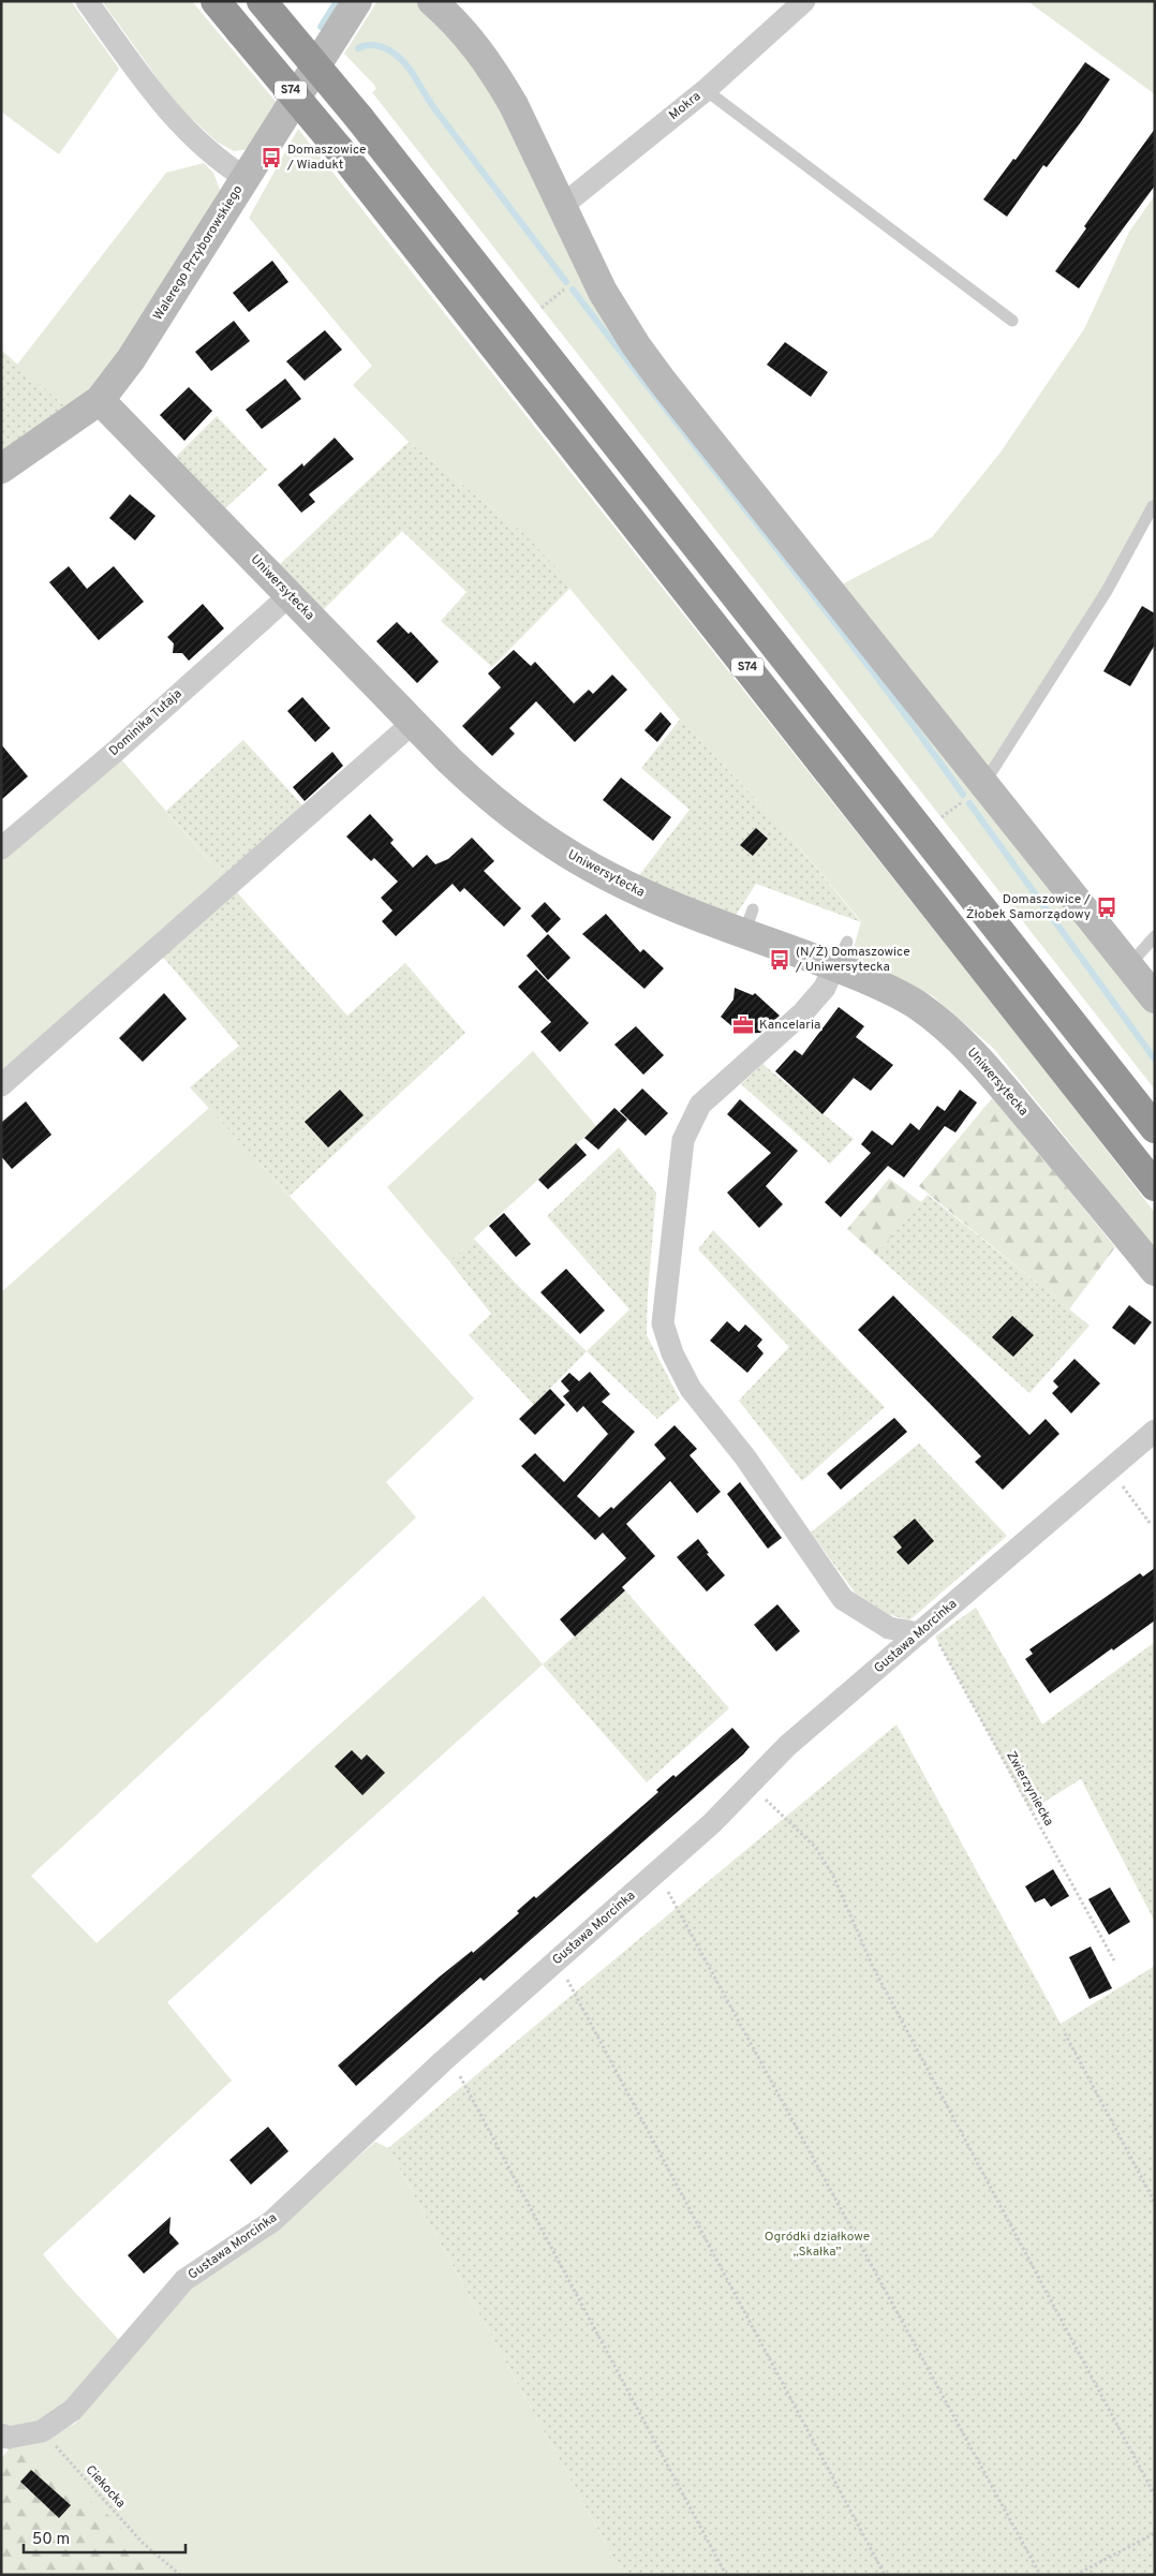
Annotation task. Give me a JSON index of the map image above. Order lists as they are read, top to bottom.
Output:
{
  "streets": {
    "highway": ["S74"],
    "street": [
      "Mokra",
      "Walerego Przyborowskiego",
      "Uniwersytecka",
      "Dominika Tutaja",
      "Gustawa Morcinka"
    ],
    "path": ["Zwierzyniecka", "Ciekocka"]
  },
  "crossings": [
    ["Walerego Przyborowskiego", "Uniwersytecka"],
    ["Uniwersytecka", "Dominika Tutaja"],
    ["Gustawa Morcinka", "Zwierzyniecka"],
    ["Gustawa Morcinka", "Ciekocka"]
  ],
  "parks": ["Ogródki działkowe „Skałka”"],
  "places": {
    "bus stop": ["Domaszowice / Wiadukt", "Domaszowice / Żłobek Samorządowy", "(N/Ż) Domaszowice / Uniwersytecka"],
    "office": ["Kancelaria"]
  },
  "scale_bar": "50 m"
}
